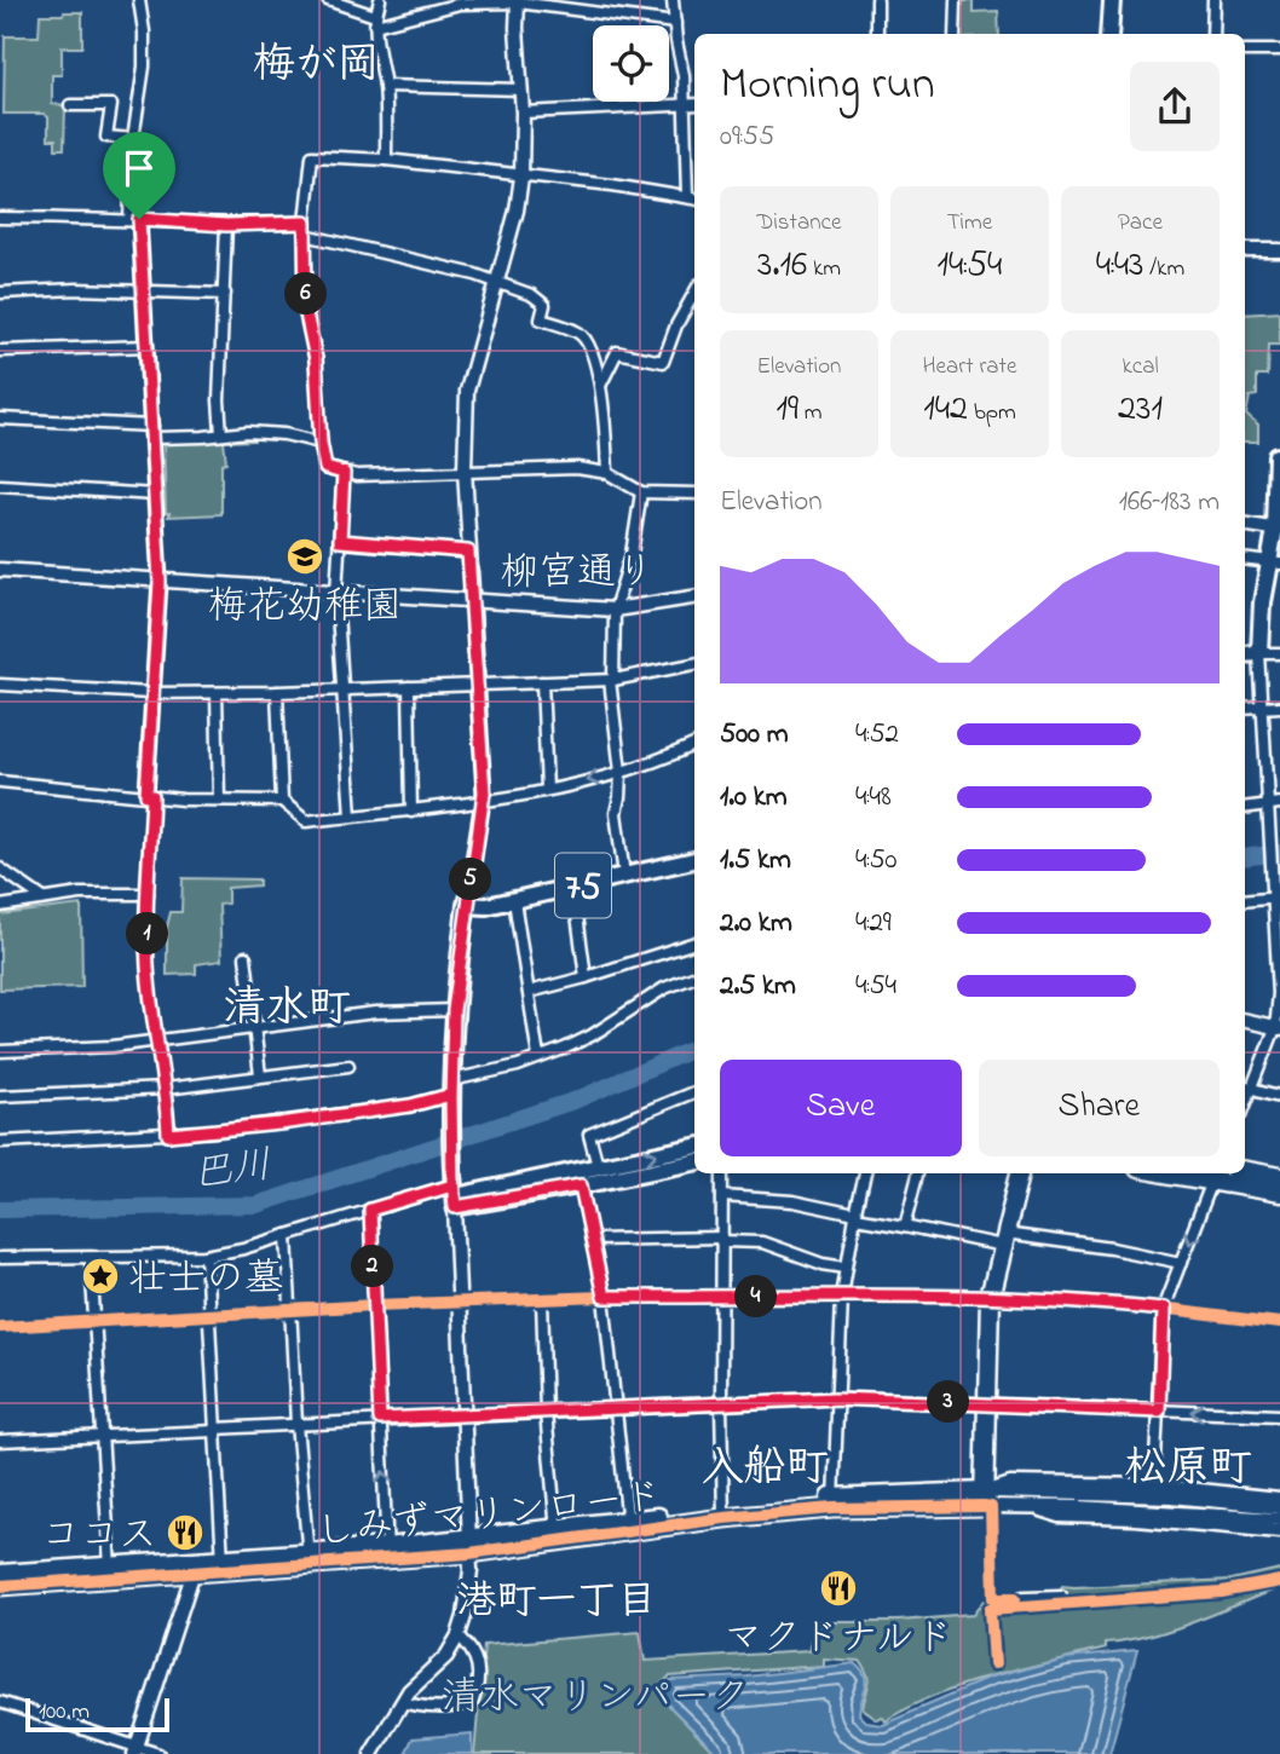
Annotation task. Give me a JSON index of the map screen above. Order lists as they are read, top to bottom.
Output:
{
  "streets": {
    "highway": ["しみずマリンロード"],
    "main road": ["75"],
    "street": ["柳宮通り"]
  },
  "districts": [
    "梅が岡",
    "清水町",
    "入船町",
    "松原町",
    "港町一丁目"
  ],
  "water": ["巴川"],
  "parks": ["清水マリンパーク"],
  "places": {
    "school or university": ["梅花幼稚園"],
    "place": ["壮士の墓"],
    "restaurant": ["ココス", "マクドナルド"]
  },
  "scale_bar": "100 m",
  "page": {
    "heading": ["Morning run", "09:55"],
    "stats": [
      ["Distance", "3.16 km"],
      ["Time", "14:54"],
      ["Pace", "4:43 /km"],
      ["Elevation", "19 m"],
      ["Heart rate", "142 bpm"],
      ["kcal", "231"]
    ],
    "pins": [
      "6",
      "5",
      "1",
      "2",
      "4",
      "3"
    ],
    "chart": ["Elevation", "166–183 m"],
    "list": [
      {
        "name": "500 m",
        "note": "4:52"
      },
      {
        "name": "1.0 km",
        "note": "4:48"
      },
      {
        "name": "1.5 km",
        "note": "4:50"
      },
      {
        "name": "2.0 km",
        "note": "4:29"
      },
      {
        "name": "2.5 km",
        "note": "4:54"
      }
    ],
    "buttons": ["Save", "Share"],
    "scale": "100 m"
  }
}
